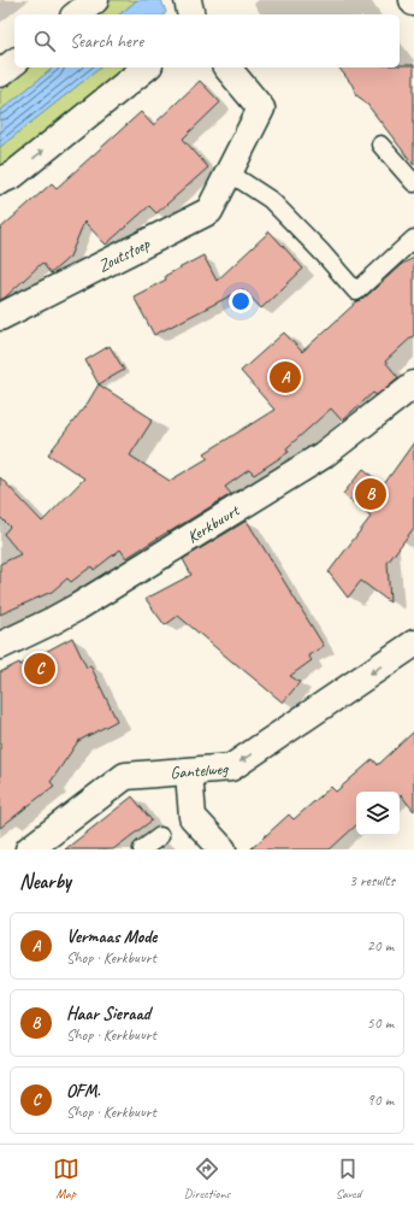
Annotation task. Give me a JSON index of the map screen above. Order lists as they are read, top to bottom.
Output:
{
  "streets": {
    "street": ["Zoutstoep", "Kerkbuurt", "Gantelweg"]
  },
  "one_way": ["Gantelweg"],
  "page": {
    "search": "Search here",
    "pins": ["A", "B", "C"],
    "heading": ["Nearby", "3 results"],
    "list": [
      {
        "mark": "A",
        "name": "Vermaas Mode",
        "note": "Shop · Kerkbuurt",
        "value": "20 m"
      },
      {
        "mark": "B",
        "name": "Haar Sieraad",
        "note": "Shop · Kerkbuurt",
        "value": "50 m"
      },
      {
        "mark": "C",
        "name": "OFM.",
        "note": "Shop · Kerkbuurt",
        "value": "90 m"
      }
    ],
    "nav": ["Map", "Directions", "Saved"]
  }
}
